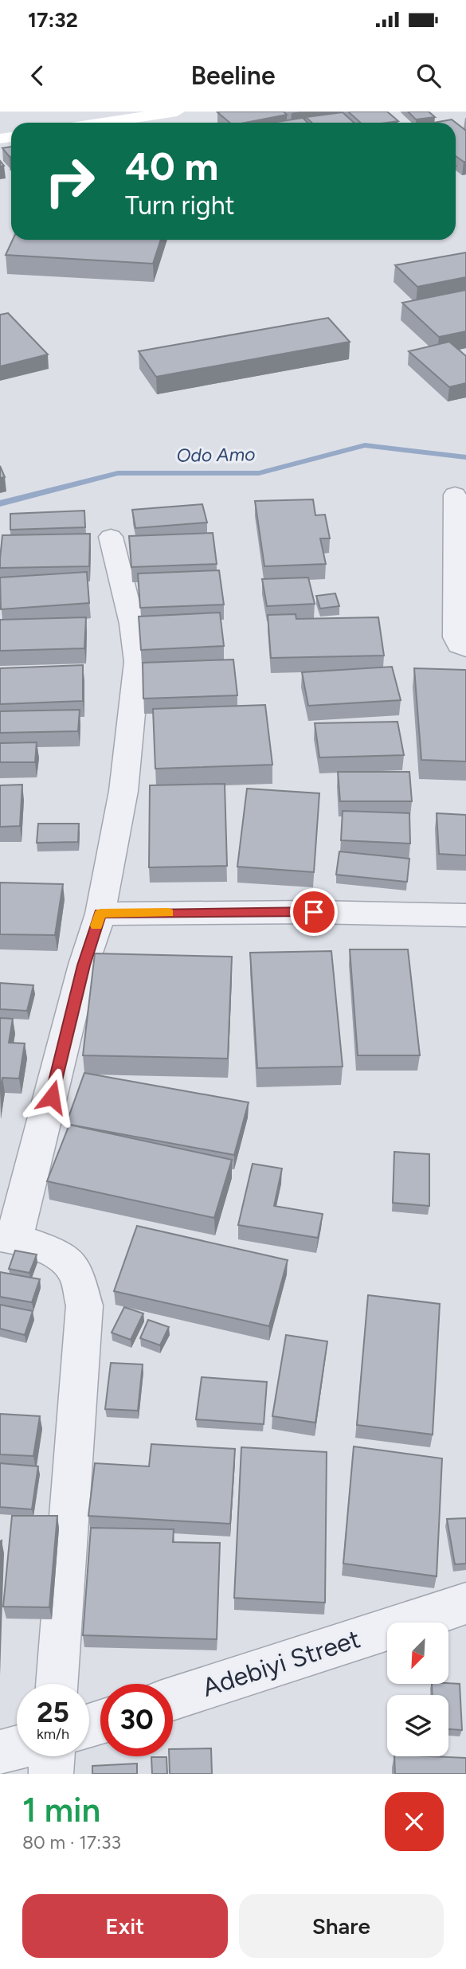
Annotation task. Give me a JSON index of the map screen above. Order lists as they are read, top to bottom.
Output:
{
  "streets": {
    "street": ["Adebiyi Street"]
  },
  "water": ["Odo Amo"],
  "north": "bottom left",
  "page": {
    "status": "17:32",
    "header": "Beeline",
    "turn": ["40 m", "Turn right"],
    "speed": "25 km/h",
    "limit": "30",
    "heading": ["1 min", "80 m · 17:33"],
    "buttons": ["Exit", "Share"]
  }
}
